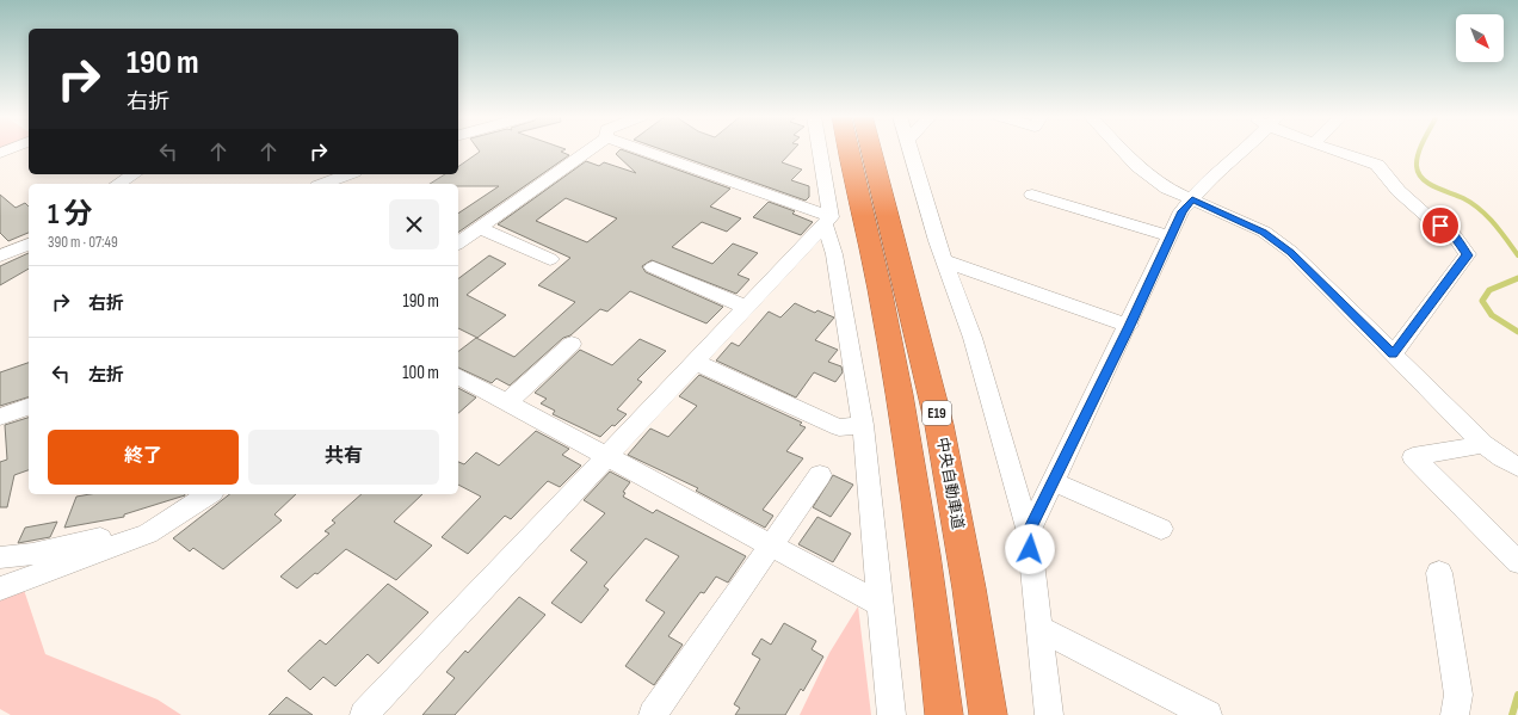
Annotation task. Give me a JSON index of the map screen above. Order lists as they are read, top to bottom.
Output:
{
  "streets": {
    "highway": ["E19", "中央自動車道"]
  },
  "north": "bottom right",
  "page": {
    "turn": ["190 m", "右折"],
    "heading": ["1 分", "390 m · 07:49"],
    "list": [
      {
        "name": "右折",
        "value": "190 m"
      },
      {
        "name": "左折",
        "value": "100 m"
      }
    ],
    "buttons": ["終了", "共有"]
  }
}
